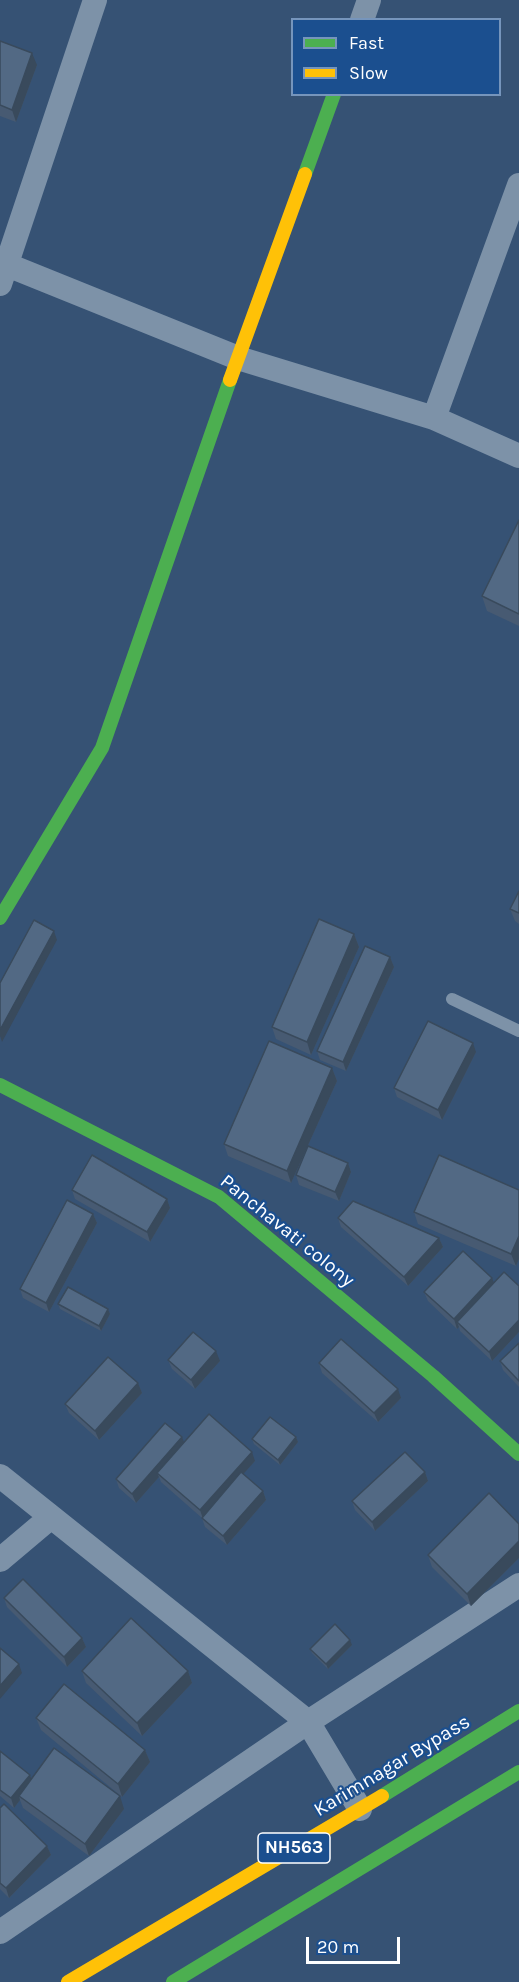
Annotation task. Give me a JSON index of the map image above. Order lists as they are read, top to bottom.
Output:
{
  "streets": {
    "main road": ["Panchavati colony", "Karimnagar Bypass", "NH563"]
  },
  "legend": ["Fast", "Slow"],
  "scale_bar": "20 m"
}
